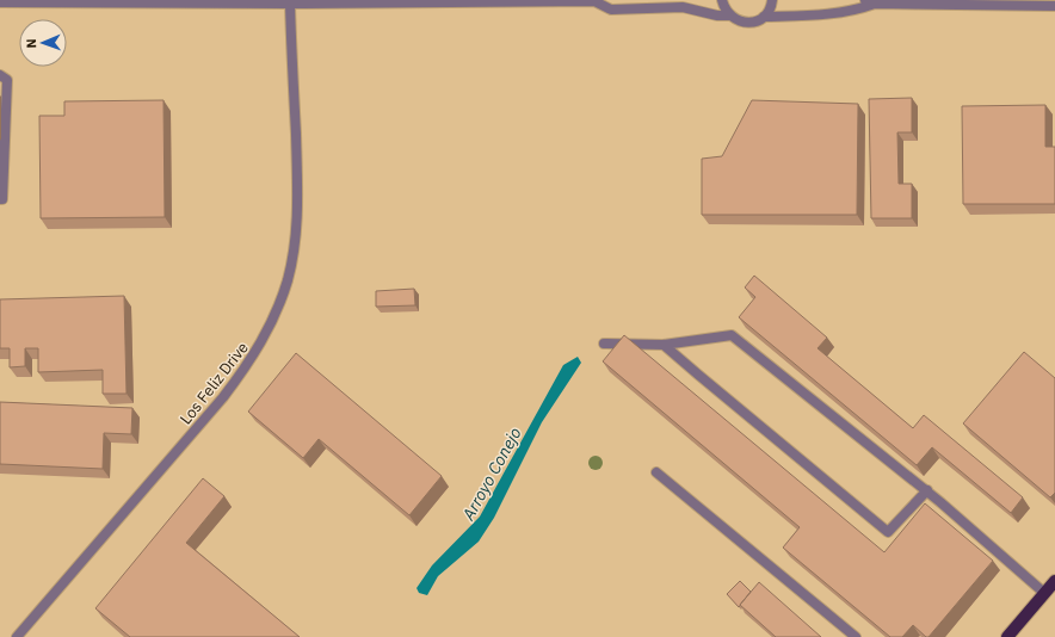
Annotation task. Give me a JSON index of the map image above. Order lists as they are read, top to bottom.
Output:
{
  "streets": {
    "street": ["Los Feliz Drive"]
  },
  "water": ["Arroyo Conejo"],
  "north": "left"
}
